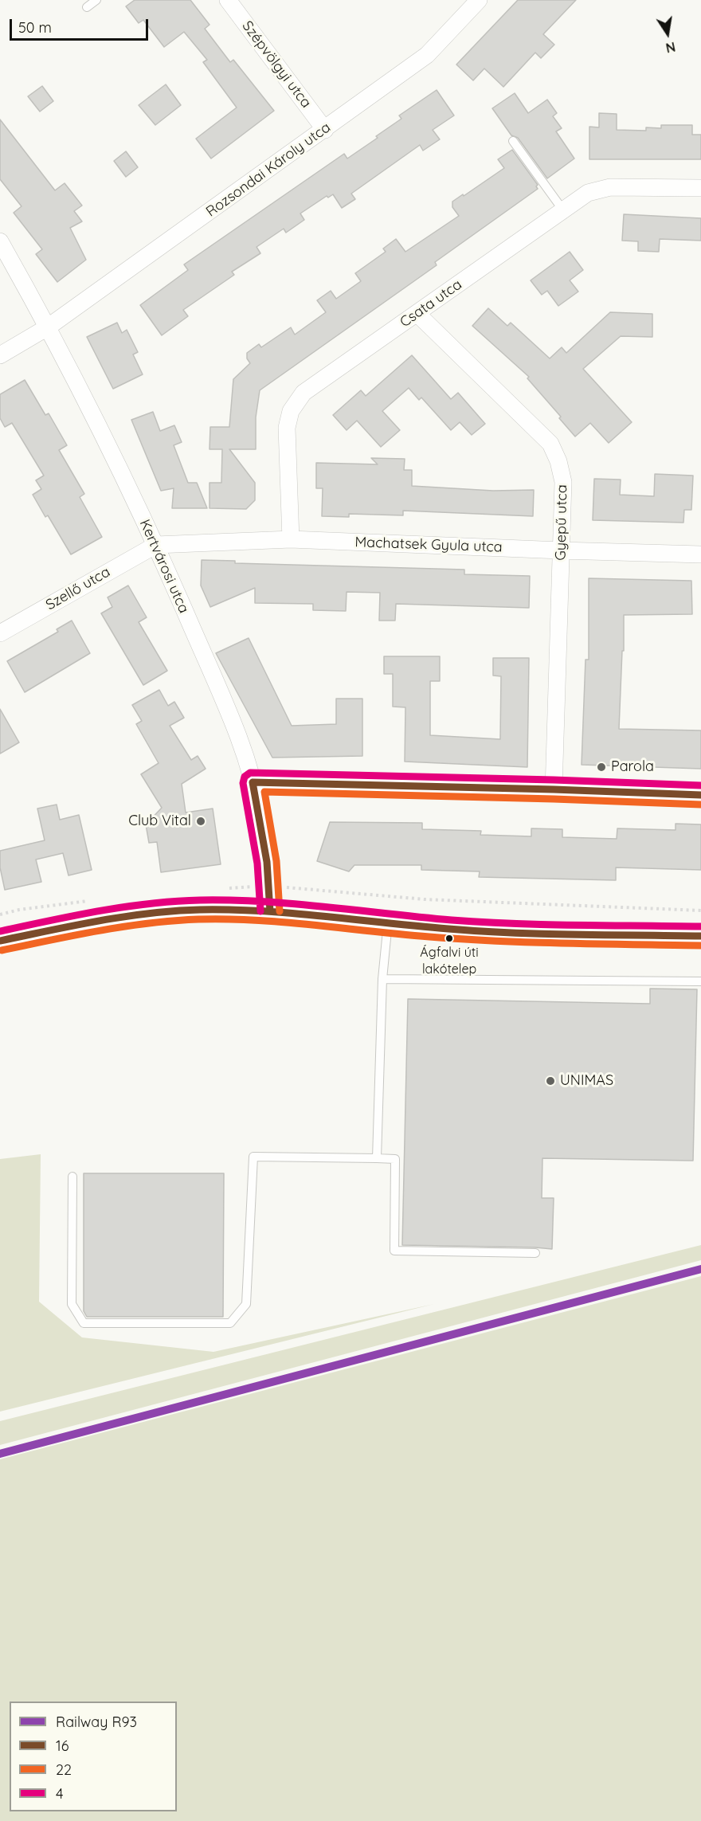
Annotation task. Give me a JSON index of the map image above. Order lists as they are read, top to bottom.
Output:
{
  "streets": {
    "street": [
      "Szépvölgyi utca",
      "Rozsondai Károly utca",
      "Csata utca",
      "Gyepű utca",
      "Machatsek Gyula utca",
      "Kertvárosi utca",
      "Szellő utca"
    ]
  },
  "crossings": [
    ["Szépvölgyi utca", "Rozsondai Károly utca"],
    ["Rozsondai Károly utca", "Kertvárosi utca"],
    ["Csata utca", "Gyepű utca"],
    ["Csata utca", "Machatsek Gyula utca"],
    ["Gyepű utca", "Machatsek Gyula utca"],
    ["Machatsek Gyula utca", "Kertvárosi utca"],
    ["Machatsek Gyula utca", "Szellő utca"],
    ["Kertvárosi utca", "Szellő utca"]
  ],
  "places": [
    "Parola",
    "Club Vital",
    "Ágfalvi úti lakótelep",
    "UNIMAS"
  ],
  "lines": [
    "transit line 4",
    "transit line 16",
    "transit line 22",
    "rail line R93"
  ],
  "legend": [
    "Railway R93",
    "16",
    "22",
    "4"
  ],
  "scale_bar": "50 m",
  "north": "bottom"
}
